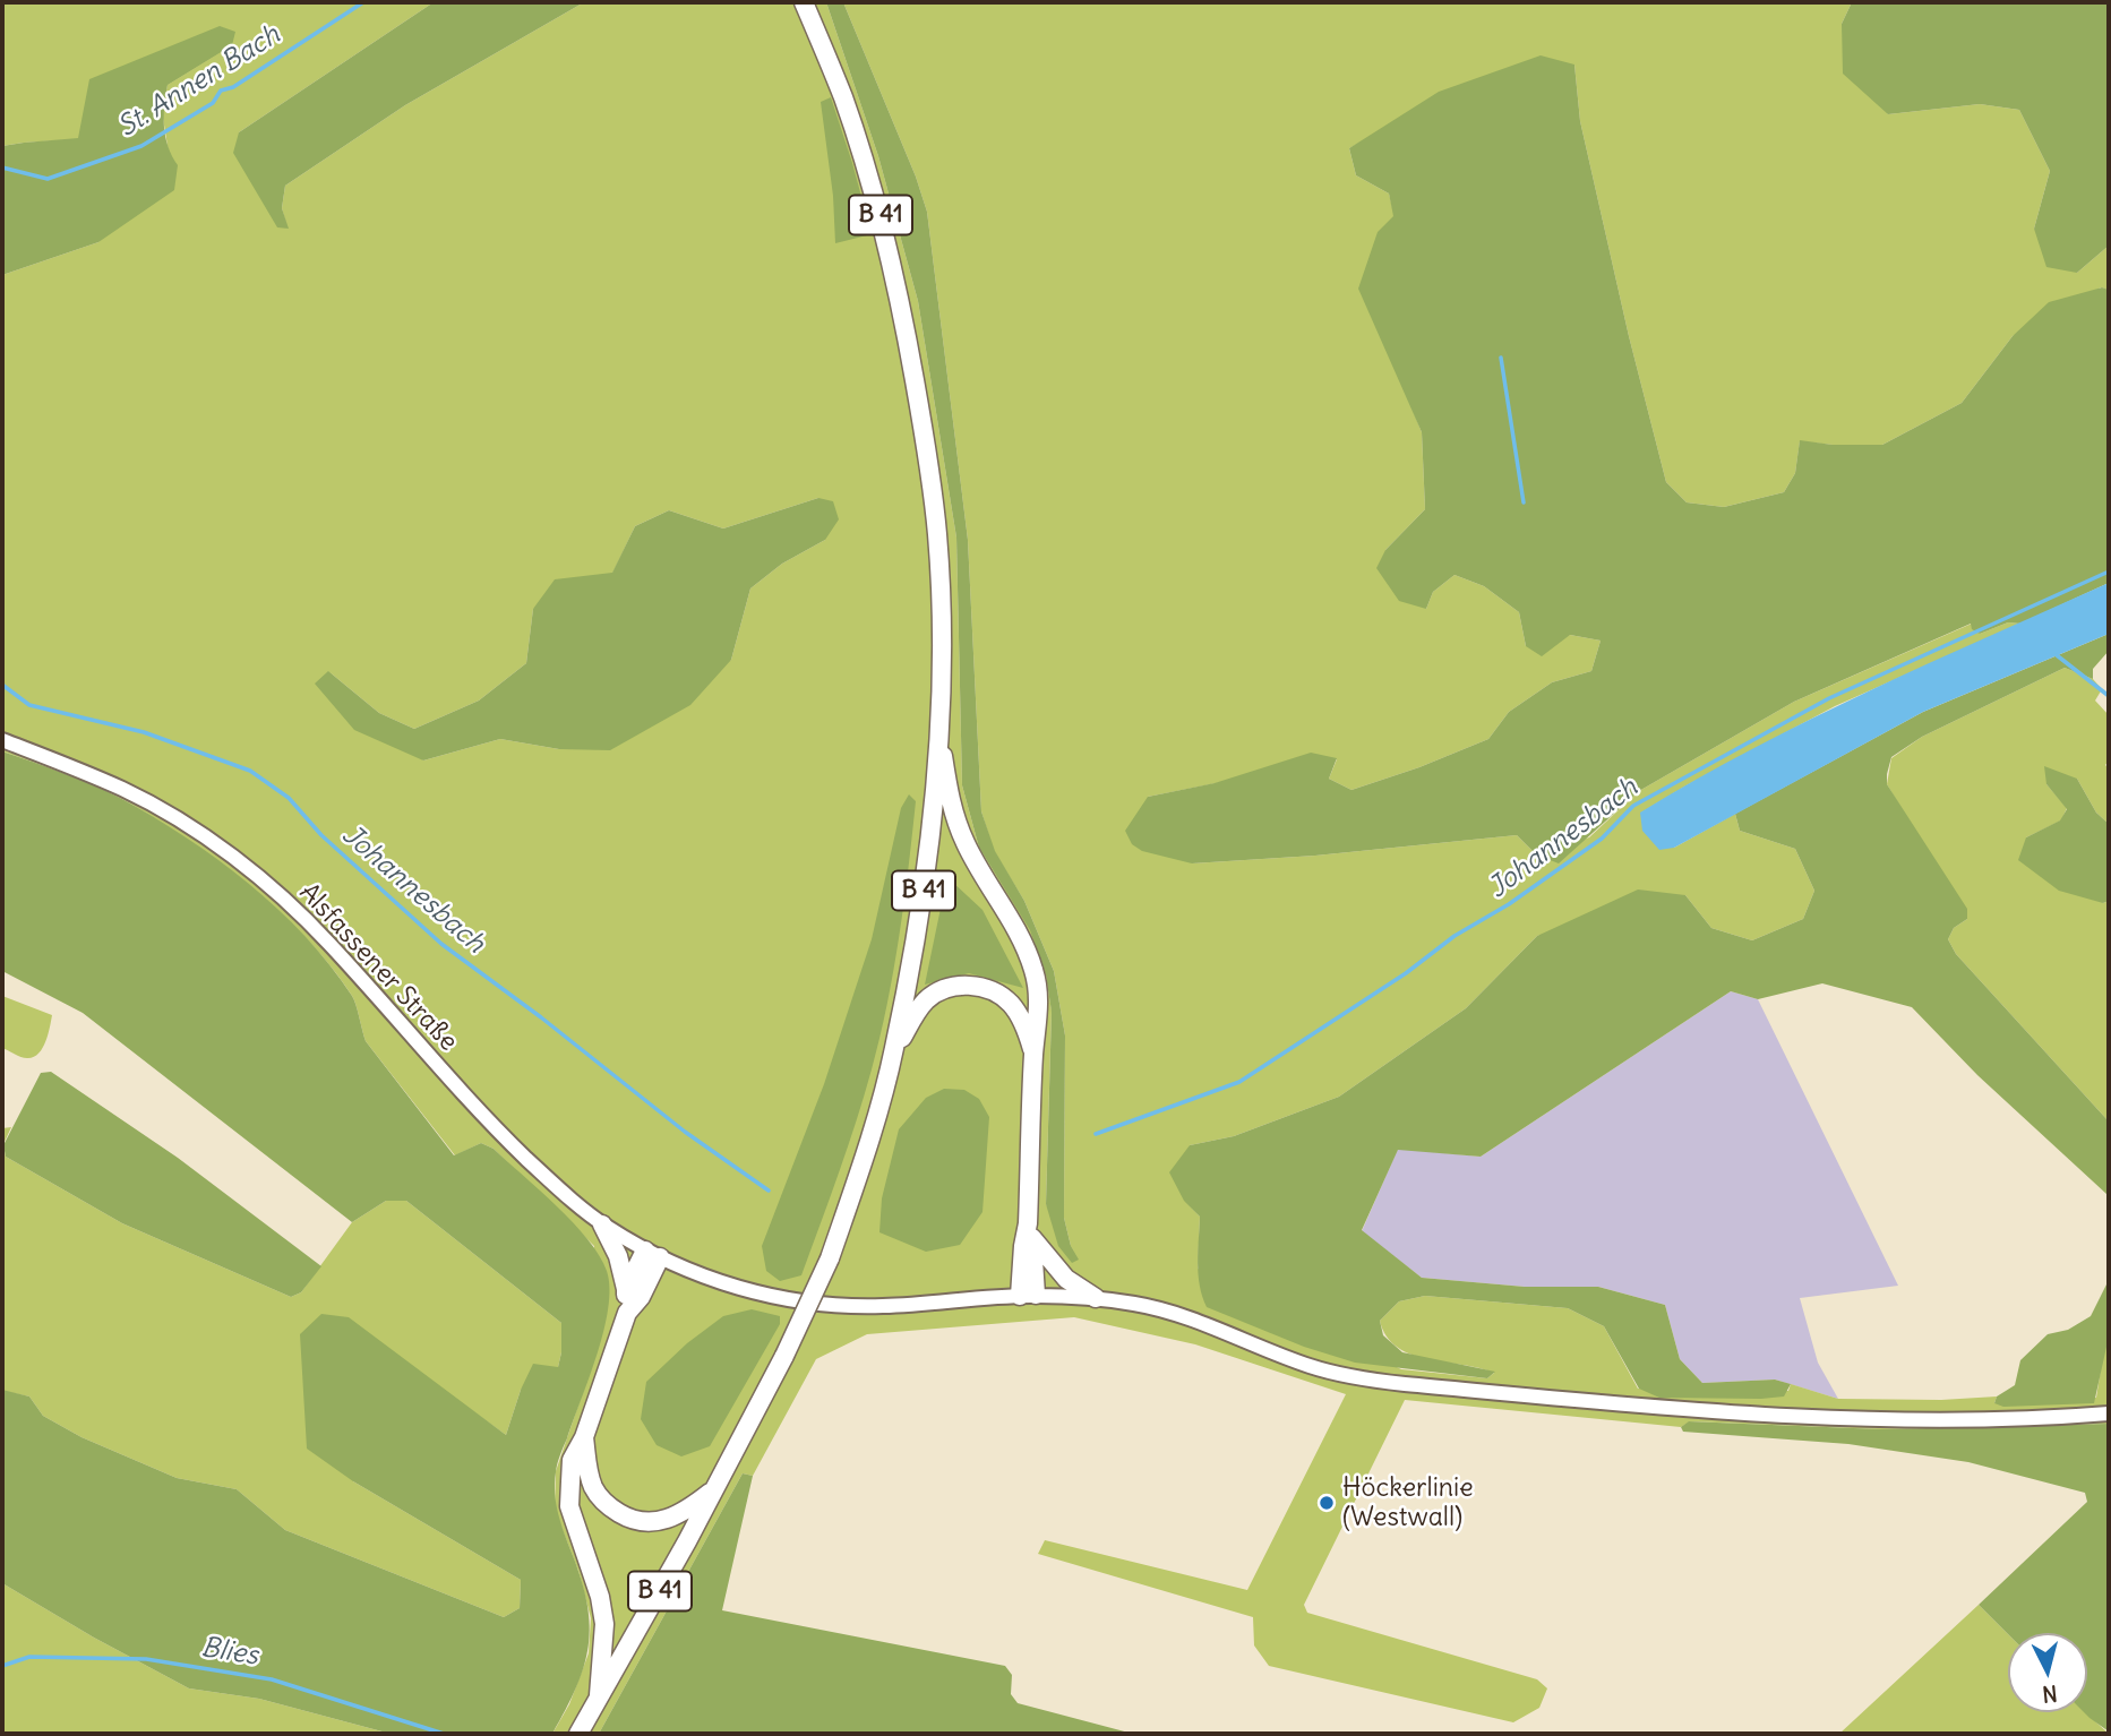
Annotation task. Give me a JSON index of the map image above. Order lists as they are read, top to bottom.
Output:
{
  "streets": {
    "highway": ["B 41"],
    "main road": ["Alsfassener Straße"]
  },
  "water": ["St. Annen Bach", "Johannesbach", "Blies"],
  "places": ["Höckerlinie (Westwall)"],
  "north": "bottom"
}
